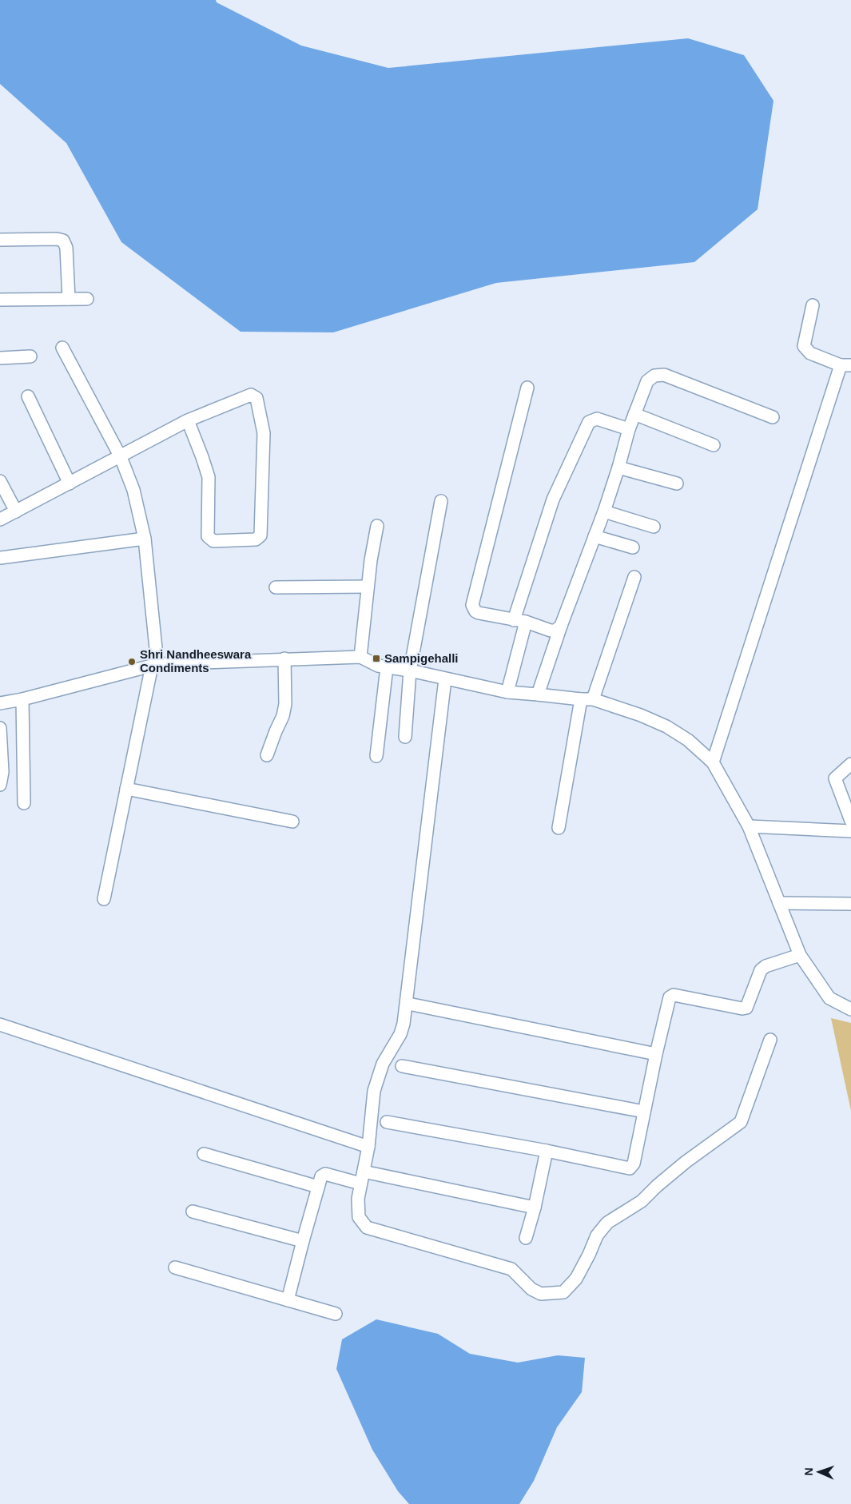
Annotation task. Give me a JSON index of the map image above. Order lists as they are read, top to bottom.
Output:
{
  "places": {
    "transit": ["Sampigehalli"],
    "other": ["Shri Nandheeswara Condiments"]
  },
  "north": "left"
}
